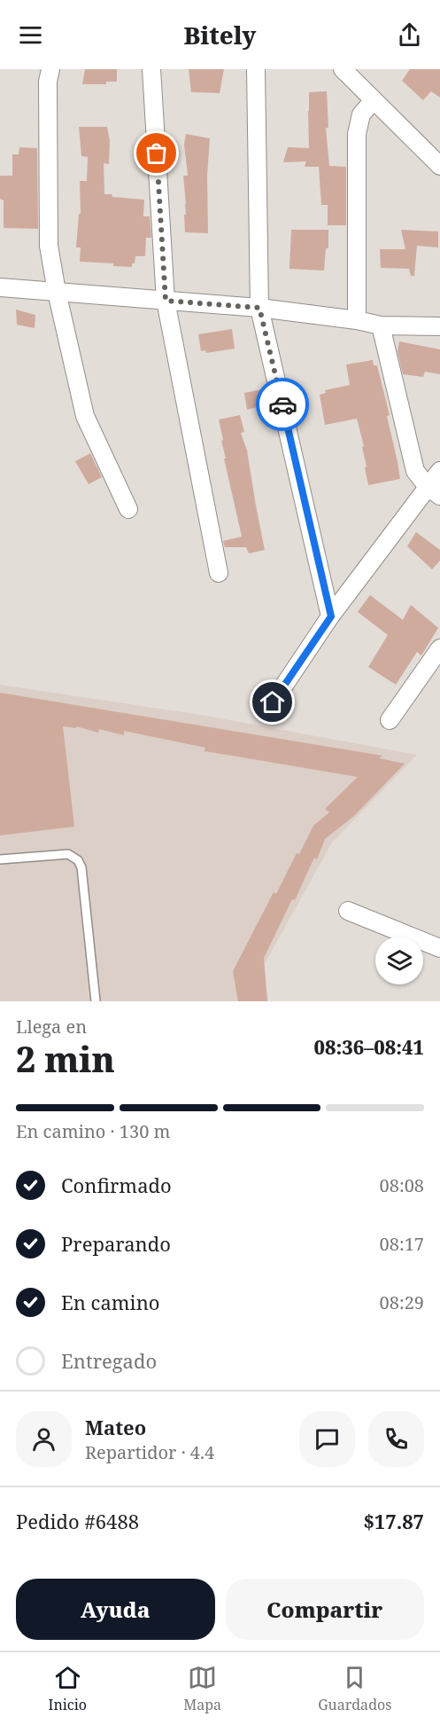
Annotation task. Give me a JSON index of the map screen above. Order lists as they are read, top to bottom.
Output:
{
  "page": {
    "header": "Bitely",
    "heading": ["2 min", "Llega en", "08:36–08:41"],
    "panel": [
      "Mateo",
      "Repartidor · 4.4",
      "Pedido #6488",
      "$17.87"
    ],
    "bar": "En camino · 130 m",
    "list": [
      ["Confirmado", "08:08"],
      ["Preparando", "08:17"],
      ["En camino", "08:29"],
      "Entregado"
    ],
    "buttons": ["Ayuda", "Compartir"],
    "tabs": ["Inicio", "Mapa", "Guardados"]
  }
}
